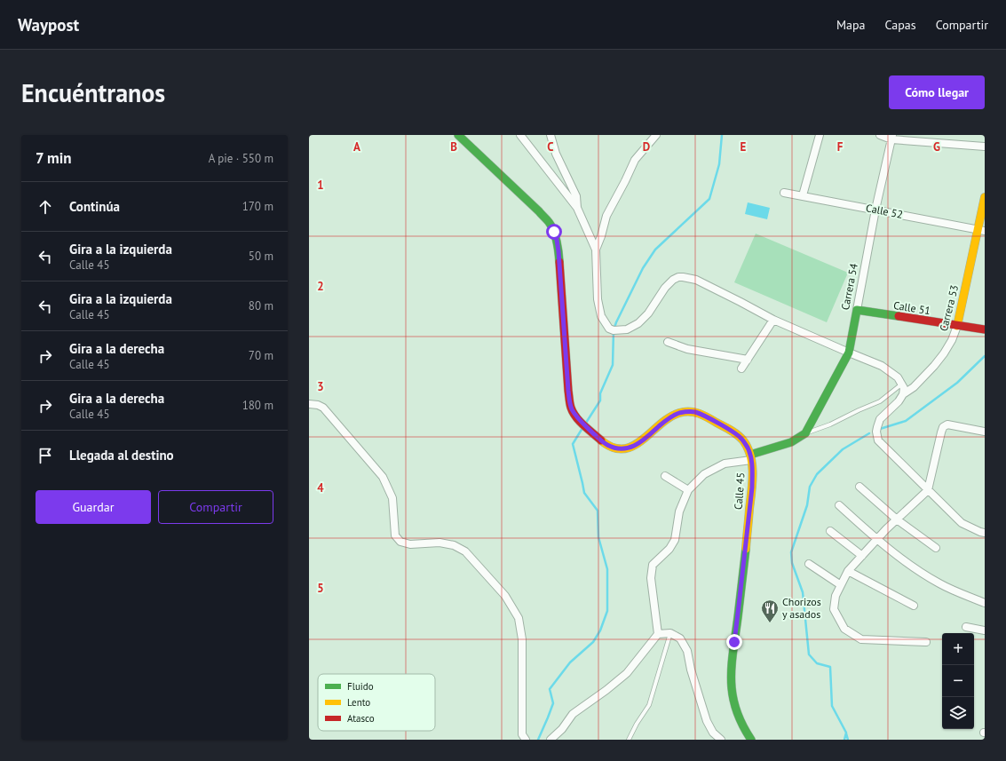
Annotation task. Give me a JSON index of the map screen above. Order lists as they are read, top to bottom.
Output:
{
  "streets": {
    "main road": [
      "Carrera 54",
      "Calle 51",
      "Carrera 53",
      "Calle 45"
    ],
    "street": ["Calle 52"]
  },
  "crossings": [
    ["Calle 52", "Carrera 54"],
    ["Calle 52", "Carrera 53"],
    ["Carrera 54", "Calle 51"],
    ["Calle 51", "Carrera 53"]
  ],
  "places": {
    "restaurant": ["Chorizos y asados"]
  },
  "legend": ["Fluido", "Lento", "Atasco"],
  "page": {
    "header": "Waypost",
    "nav": ["Mapa", "Capas", "Compartir"],
    "buttons": [
      "Cómo llegar",
      ["Guardar", "Compartir"]
    ],
    "title": "Encuéntranos",
    "heading": ["7 min", "A pie · 550 m"],
    "list": [
      ["Continúa", "170 m"],
      ["Gira a la izquierda", "Calle 45", "50 m"],
      ["Gira a la izquierda", "Calle 45", "80 m"],
      ["Gira a la derecha", "Calle 45", "70 m"],
      ["Gira a la derecha", "Calle 45", "180 m"],
      "Llegada al destino"
    ],
    "map_buttons": ["+", "−"]
  },
  "grid": {
    "columns": [
      "A",
      "B",
      "C",
      "D",
      "E",
      "F",
      "G"
    ],
    "rows": [
      "1",
      "2",
      "3",
      "4",
      "5"
    ]
  }
}
